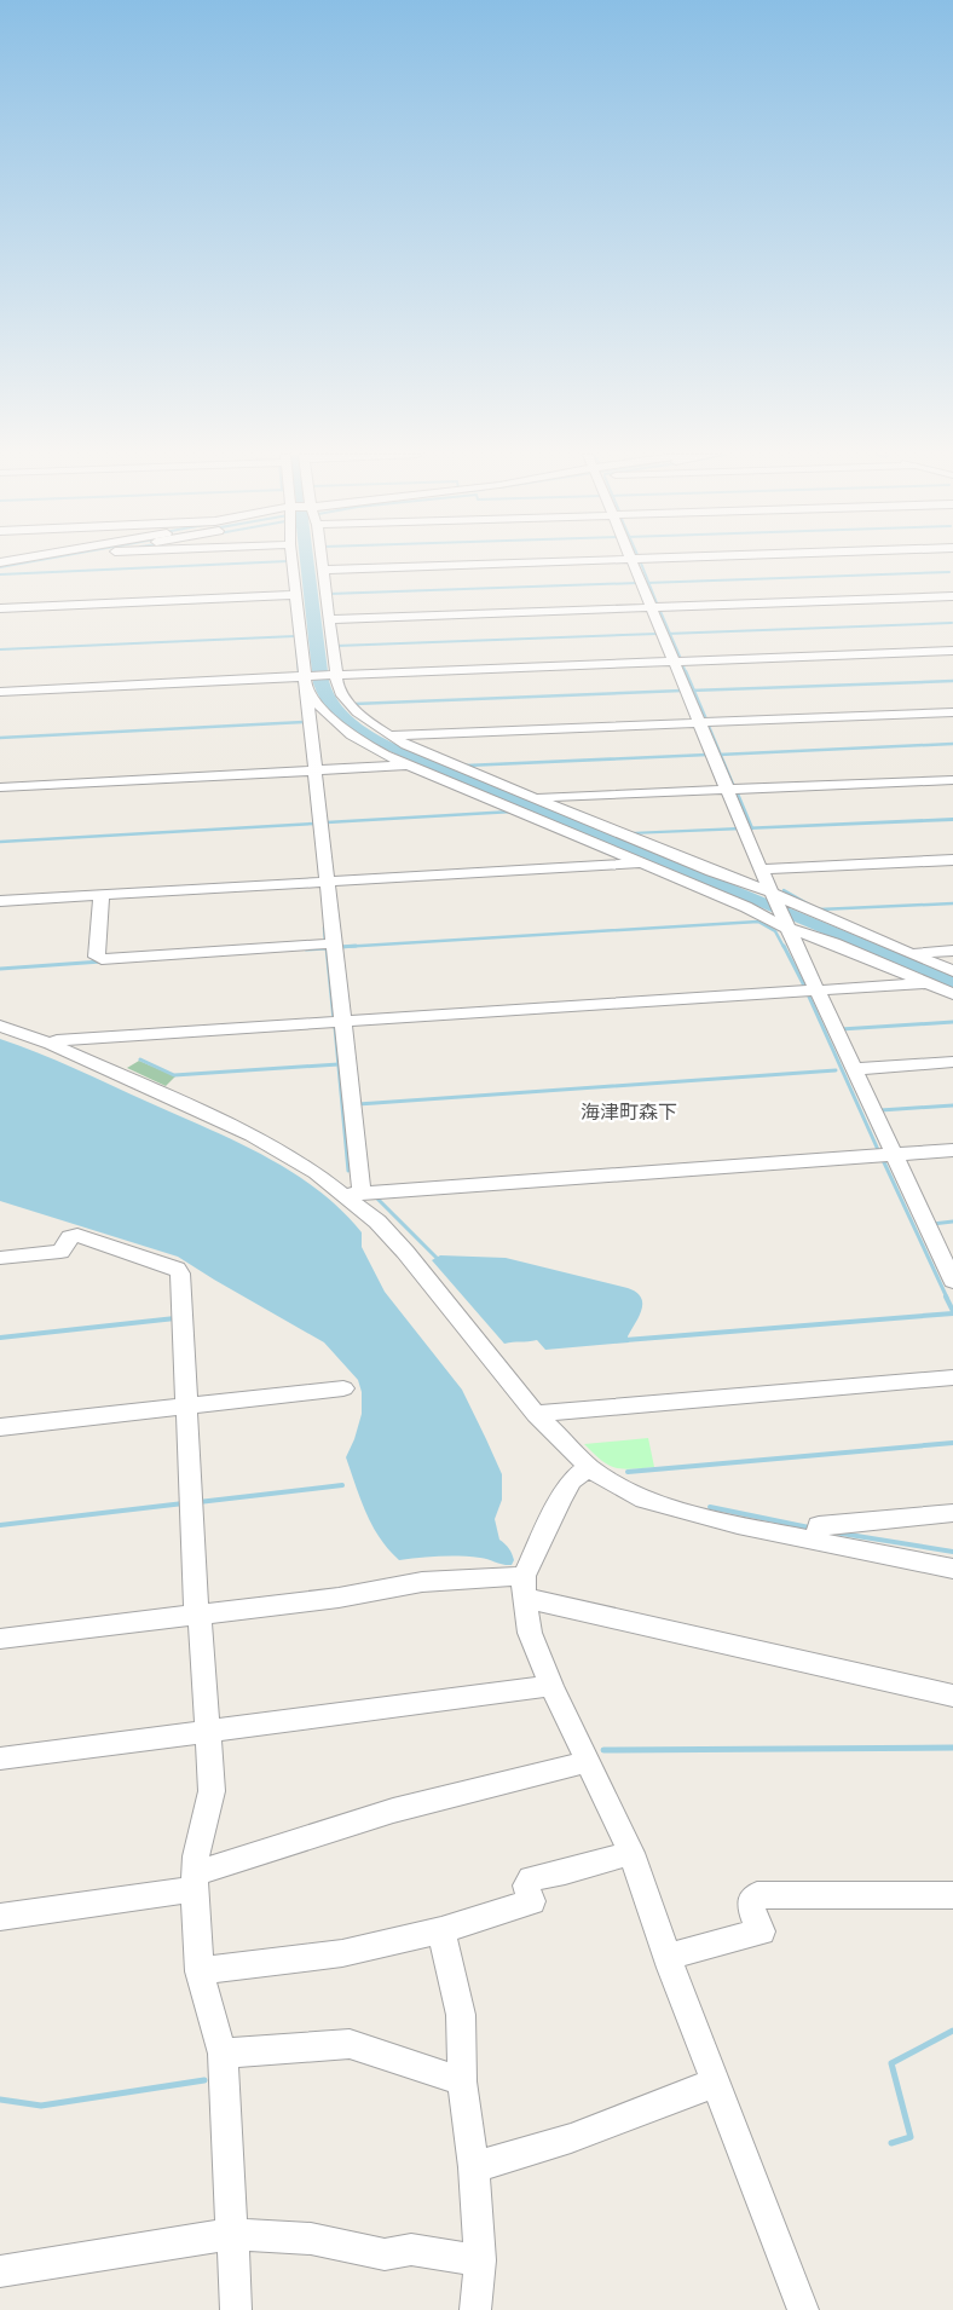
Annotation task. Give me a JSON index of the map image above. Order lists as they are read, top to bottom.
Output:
{
  "districts": ["海津町森下"]
}
